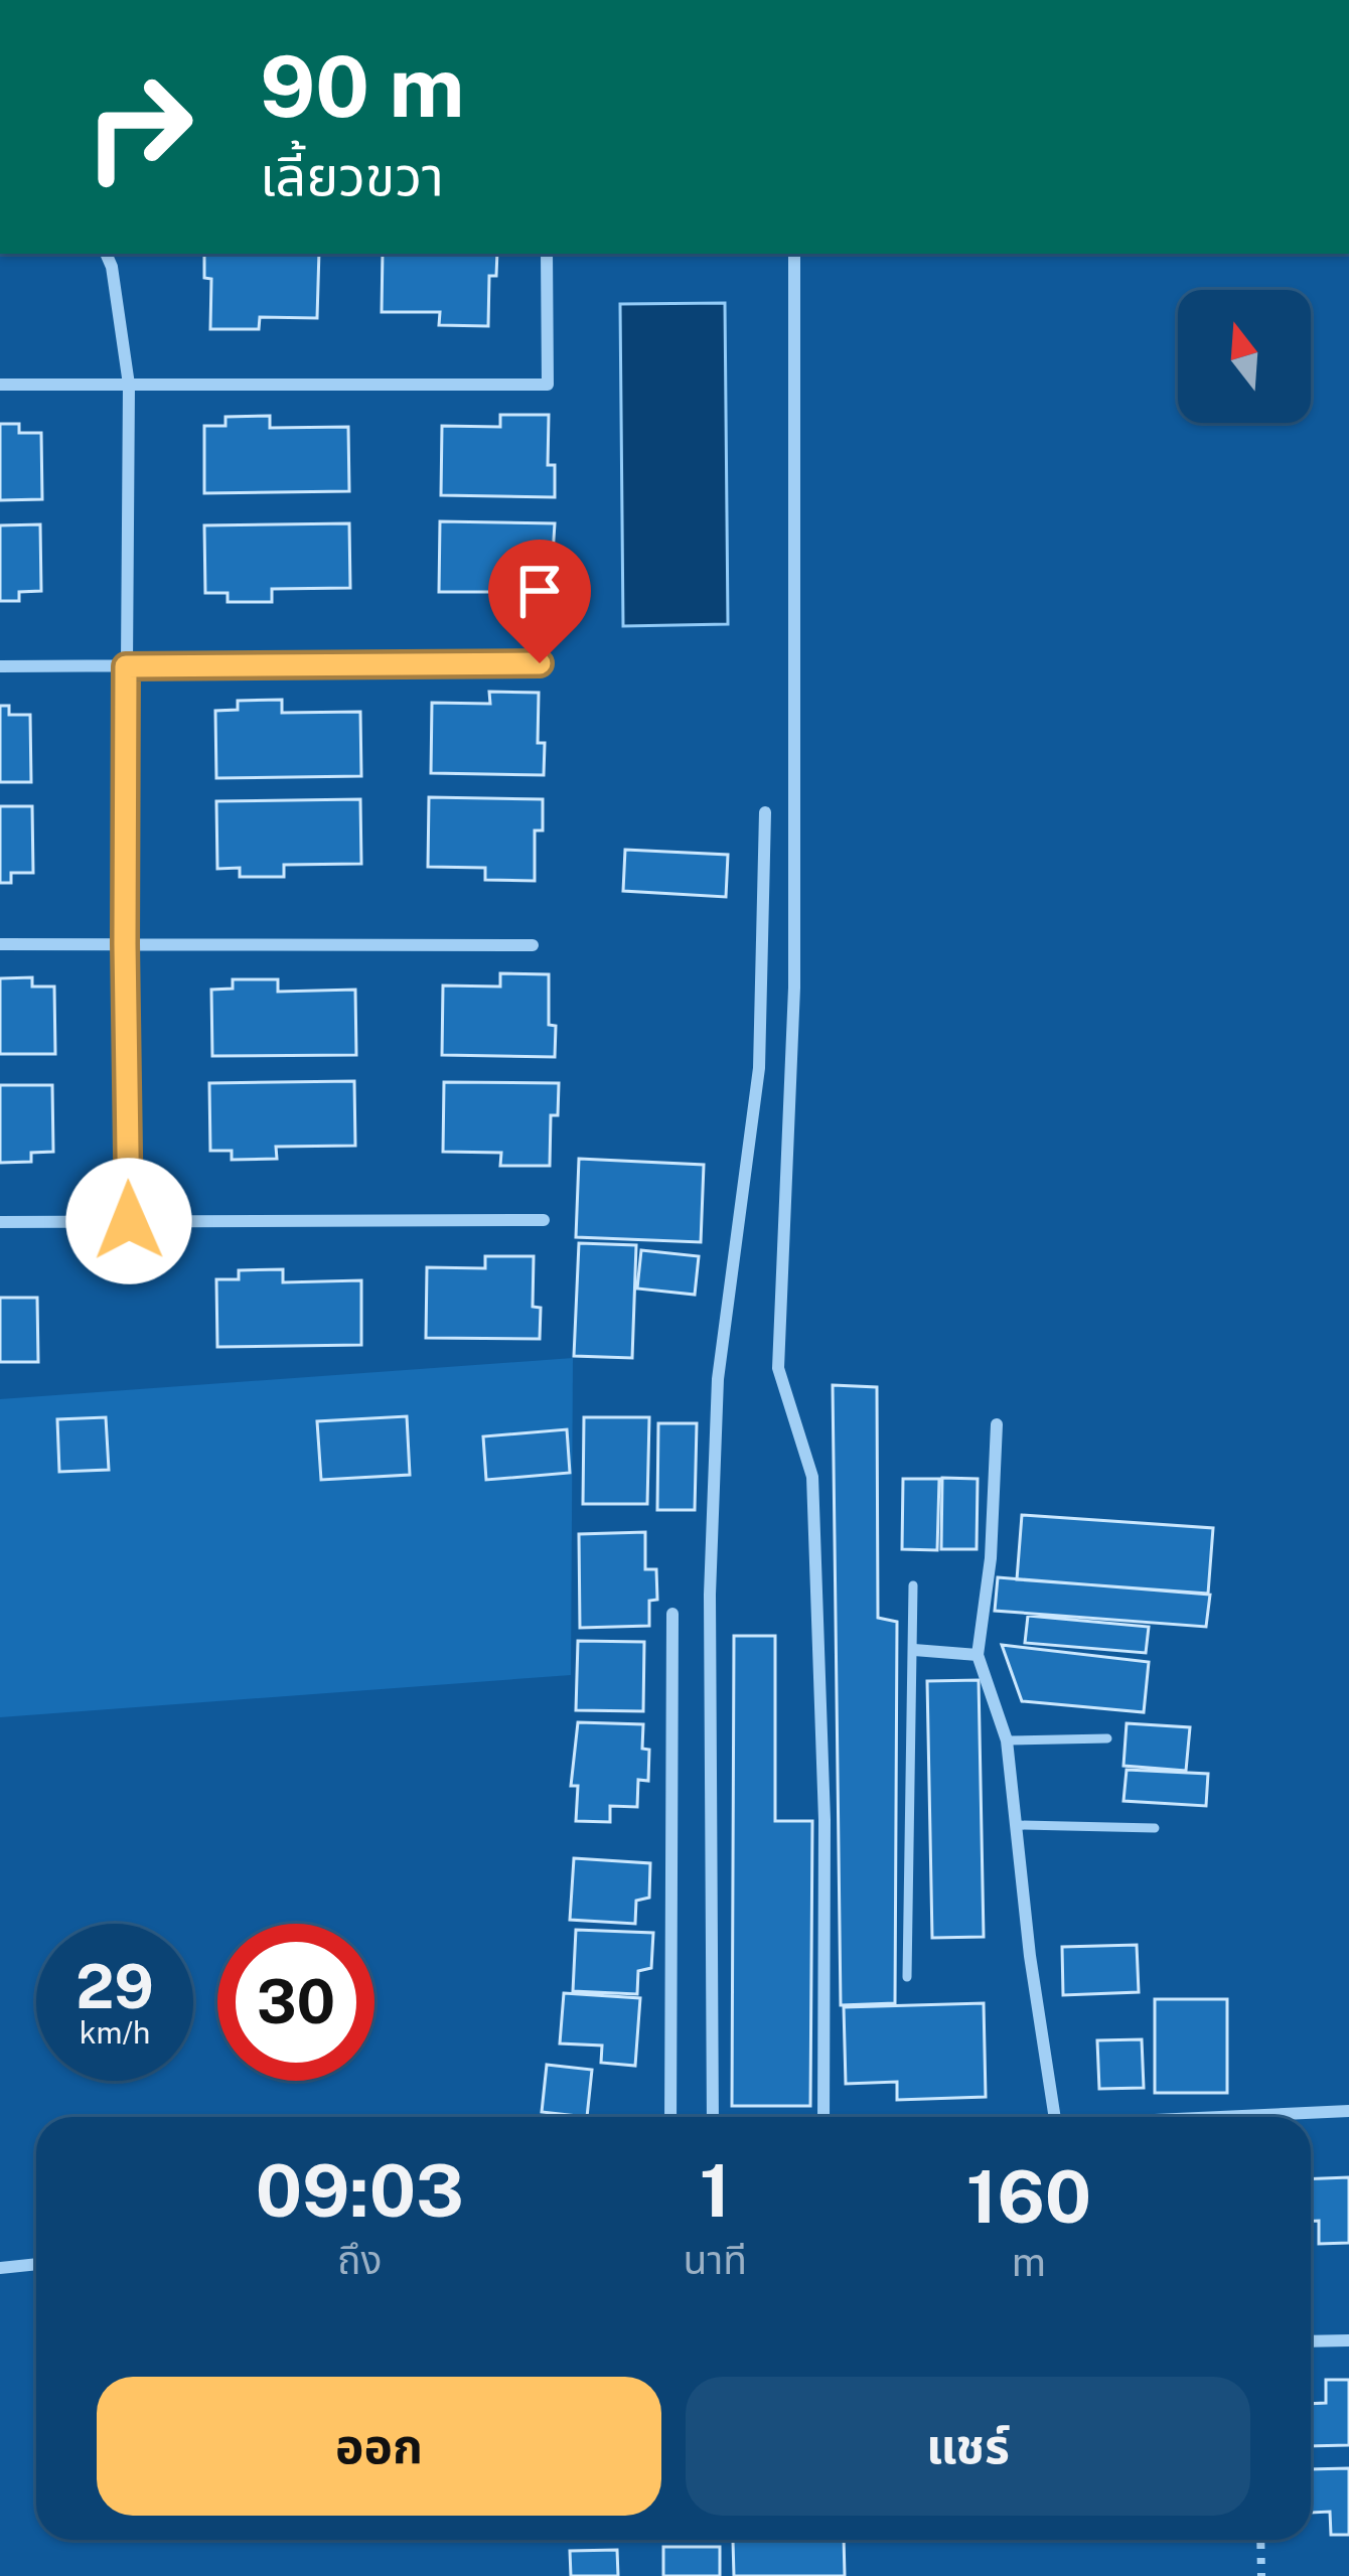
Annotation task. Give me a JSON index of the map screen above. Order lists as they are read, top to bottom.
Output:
{
  "north": "top",
  "page": {
    "turn": ["90 m", "เลี้ยวขวา"],
    "speed": "29 km/h",
    "limit": "30",
    "eta": [
      "09:03",
      "ถึง",
      "1",
      "นาที",
      "160",
      "m"
    ],
    "buttons": ["ออก", "แชร์"]
  }
}
